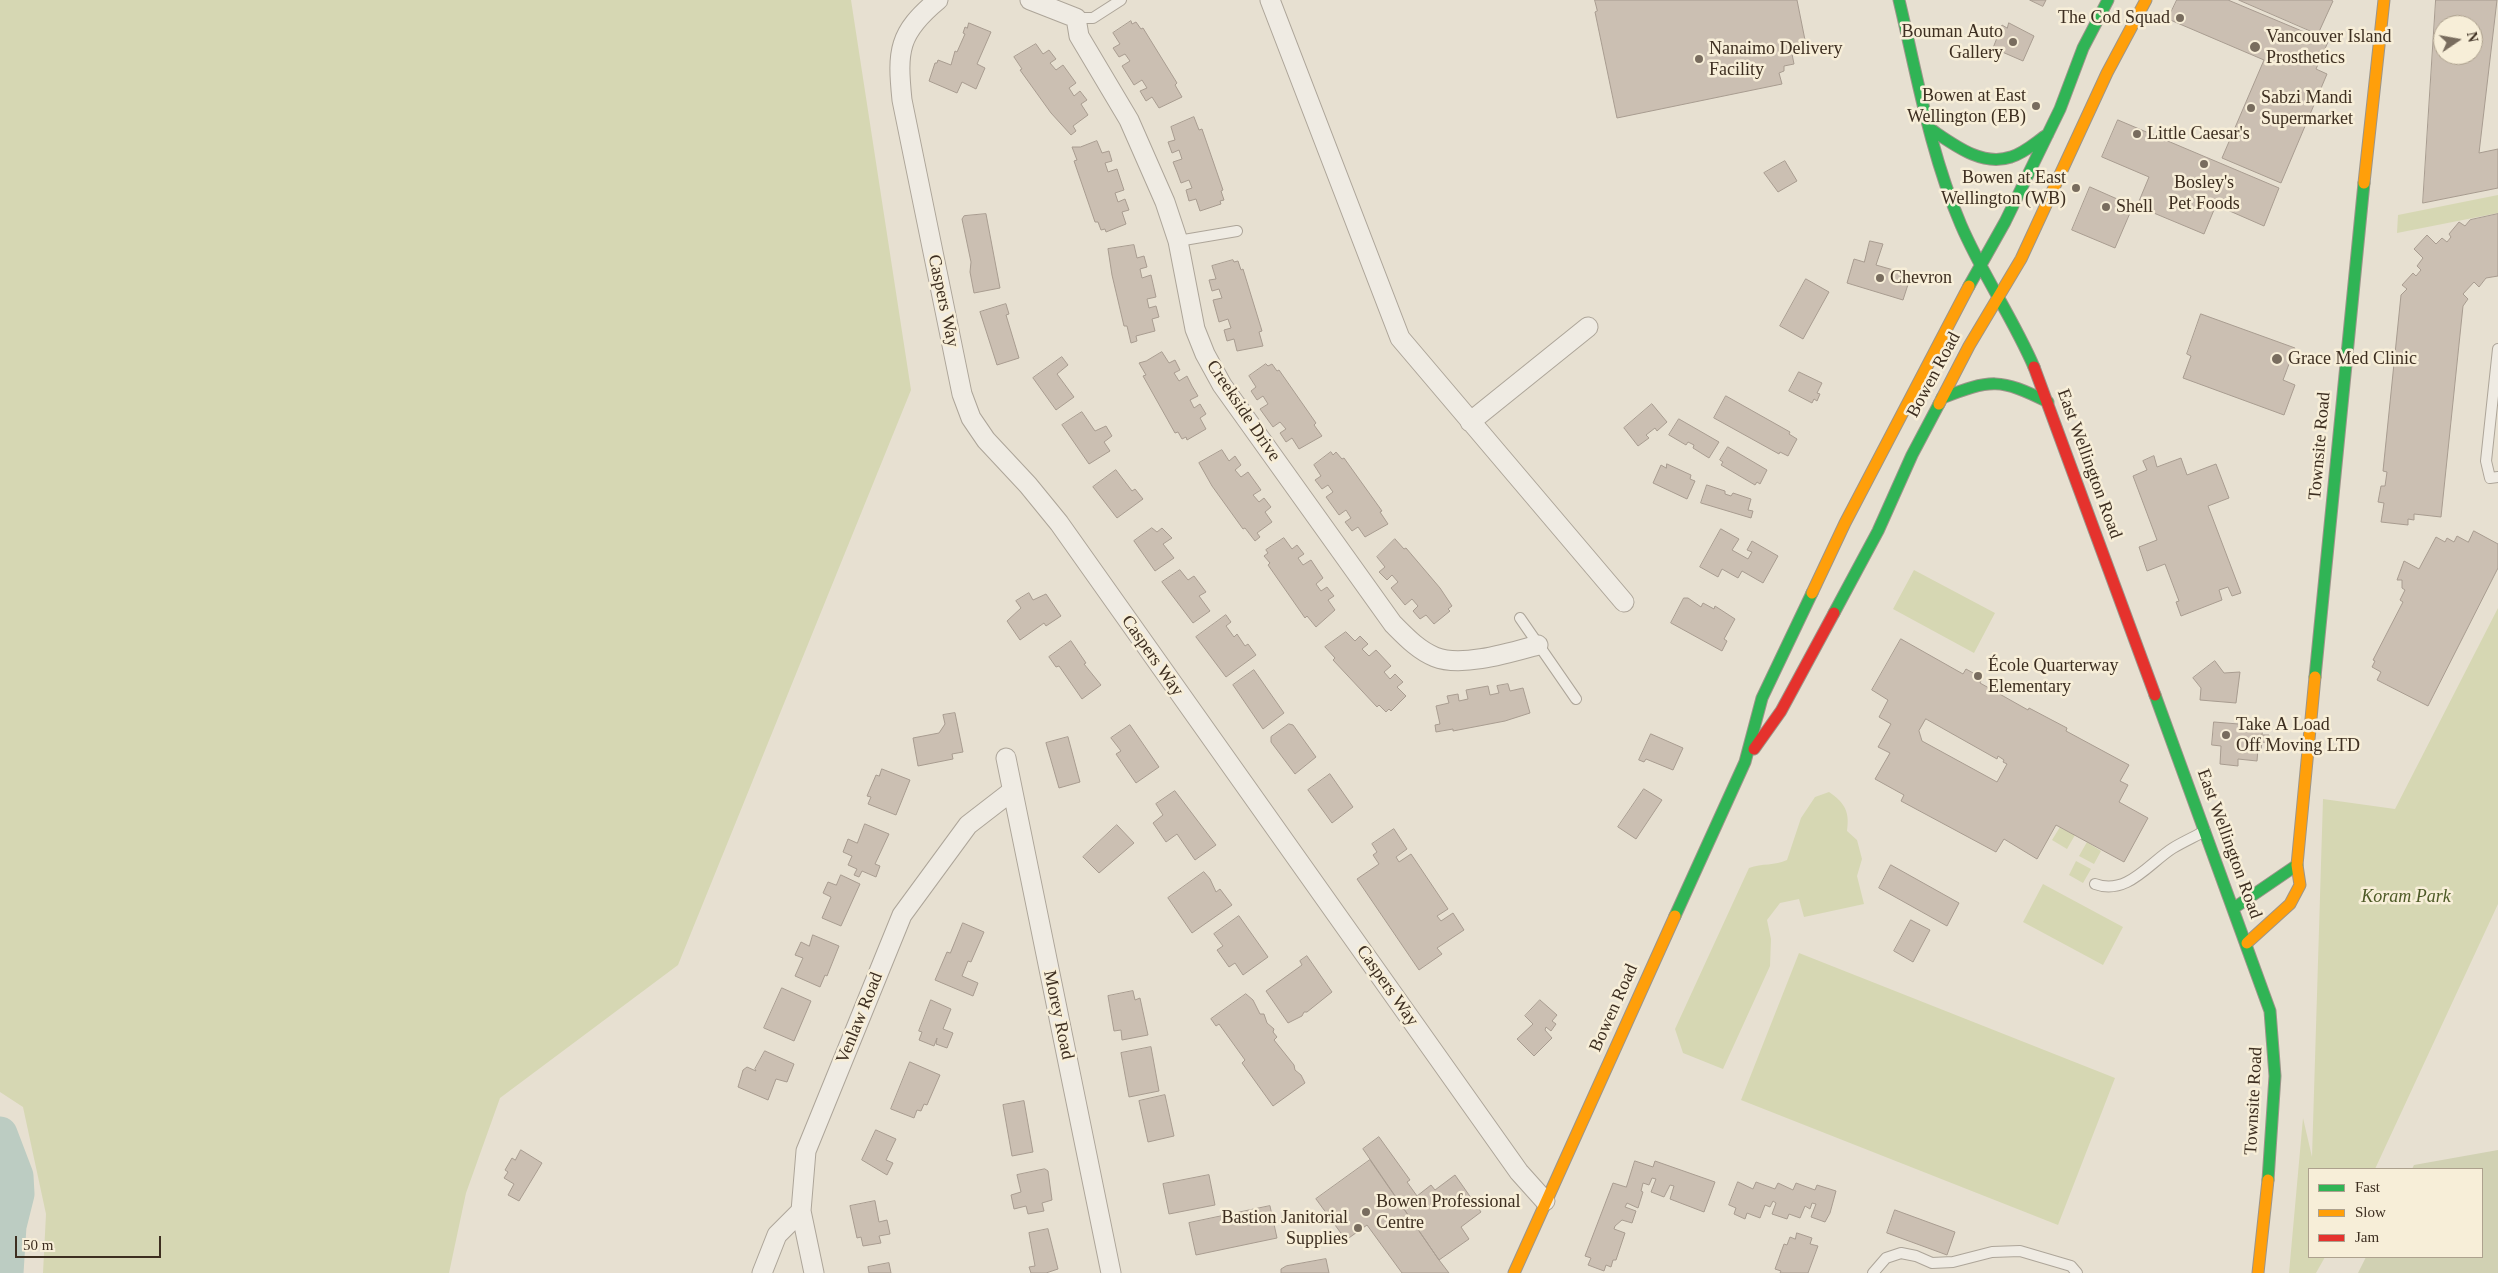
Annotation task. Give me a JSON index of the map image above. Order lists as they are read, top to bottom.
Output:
{
  "streets": {
    "main road": ["Bowen Road", "Townsite Road", "East Wellington Road"],
    "street": [
      "Caspers Way",
      "Creekside Drive",
      "Morey Road",
      "Venlaw Road"
    ]
  },
  "crossings": [
    ["Caspers Way", "Bowen Road"],
    ["Bowen Road", "East Wellington Road"],
    ["Townsite Road", "East Wellington Road"],
    ["Morey Road", "Venlaw Road"]
  ],
  "parks": ["Koram Park"],
  "places": [
    "The Cod Squad",
    "Bouman Auto Gallery",
    "Vancouver Island Prosthetics",
    "Nanaimo Delivery Facility",
    "Bowen at East Wellington (EB)",
    "Sabzi Mandi Supermarket",
    "Little Caesar's",
    "Bosley's Pet Foods",
    "Bowen at East Wellington (WB)",
    "Shell",
    "Chevron",
    "Grace Med Clinic",
    "École Quarterway Elementary",
    "Take A Load Off Moving LTD",
    "Bowen Professional Centre",
    "Bastion Janitorial Supplies"
  ],
  "legend": ["Fast", "Slow", "Jam"],
  "scale_bar": "50 m",
  "north": "right"
}
